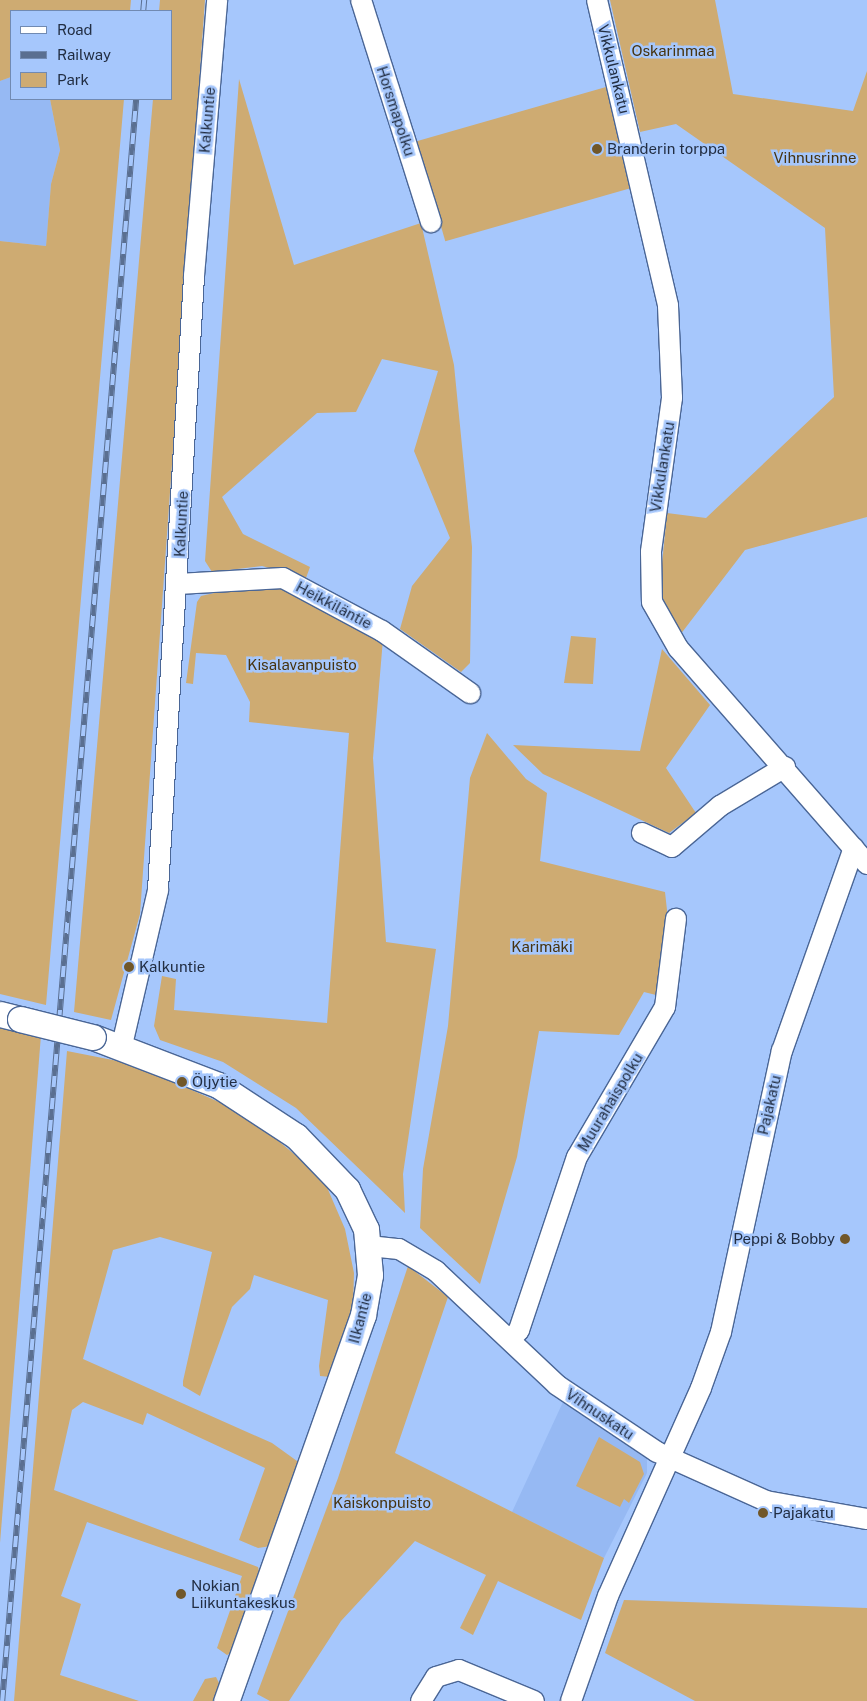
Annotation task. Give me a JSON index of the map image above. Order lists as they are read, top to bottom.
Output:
{
  "streets": {
    "main road": ["Ilkantie"],
    "street": [
      "Vikkulankatu",
      "Horsmapolku",
      "Kalkuntie",
      "Heikkiläntie",
      "Muurahaispolku",
      "Pajakatu",
      "Vihnuskatu"
    ]
  },
  "crossings": [
    ["Vikkulankatu", "Pajakatu"],
    ["Kalkuntie", "Heikkiläntie"],
    ["Kalkuntie", "Ilkantie"],
    ["Muurahaispolku", "Vihnuskatu"],
    ["Pajakatu", "Vihnuskatu"],
    ["Ilkantie", "Vihnuskatu"]
  ],
  "parks": [
    "Oskarinmaa",
    "Vihnusrinne",
    "Kisalavanpuisto",
    "Karimäki",
    "Kaiskonpuisto"
  ],
  "places": [
    "Branderin torppa",
    "Kalkuntie",
    "Öljytie",
    "Peppi & Bobby",
    "Pajakatu",
    "Nokian Liikuntakeskus"
  ],
  "legend": ["Road", "Railway", "Park"]
}
